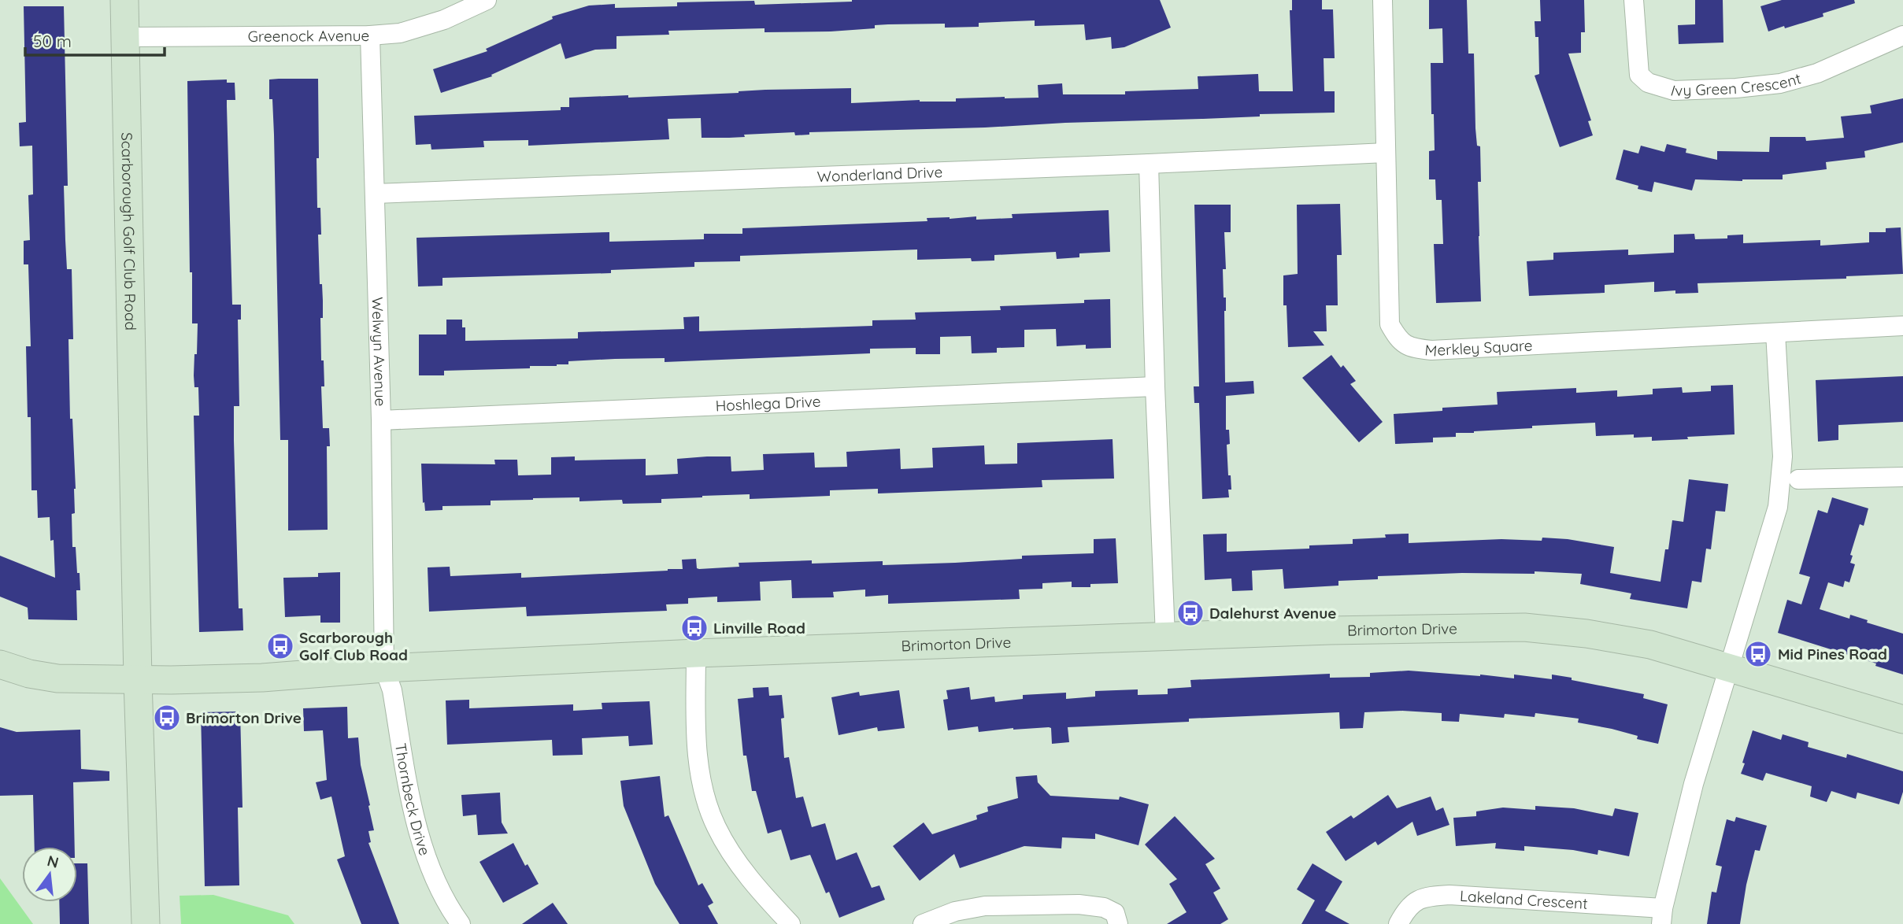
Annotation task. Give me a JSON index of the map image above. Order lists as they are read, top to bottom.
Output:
{
  "streets": {
    "street": [
      "Greenock Avenue",
      "Ivy Green Crescent",
      "Wonderland Drive",
      "Scarborough Golf Club Road",
      "Merkley Square",
      "Welwyn Avenue",
      "Hoshlega Drive",
      "Brimorton Drive",
      "Thornbeck Drive",
      "Lakeland Crescent"
    ]
  },
  "crossings": [
    ["Greenock Avenue", "Scarborough Golf Club Road"],
    ["Greenock Avenue", "Welwyn Avenue"],
    ["Wonderland Drive", "Merkley Square"],
    ["Wonderland Drive", "Welwyn Avenue"],
    ["Scarborough Golf Club Road", "Brimorton Drive"],
    ["Welwyn Avenue", "Hoshlega Drive"],
    ["Welwyn Avenue", "Brimorton Drive"],
    ["Welwyn Avenue", "Thornbeck Drive"],
    ["Brimorton Drive", "Thornbeck Drive"]
  ],
  "places": {
    "bus stop": [
      "Dalehurst Avenue",
      "Linville Road",
      "Scarborough Golf Club Road",
      "Mid Pines Road",
      "Brimorton Drive"
    ]
  },
  "scale_bar": "50 m",
  "north": "top"
}
